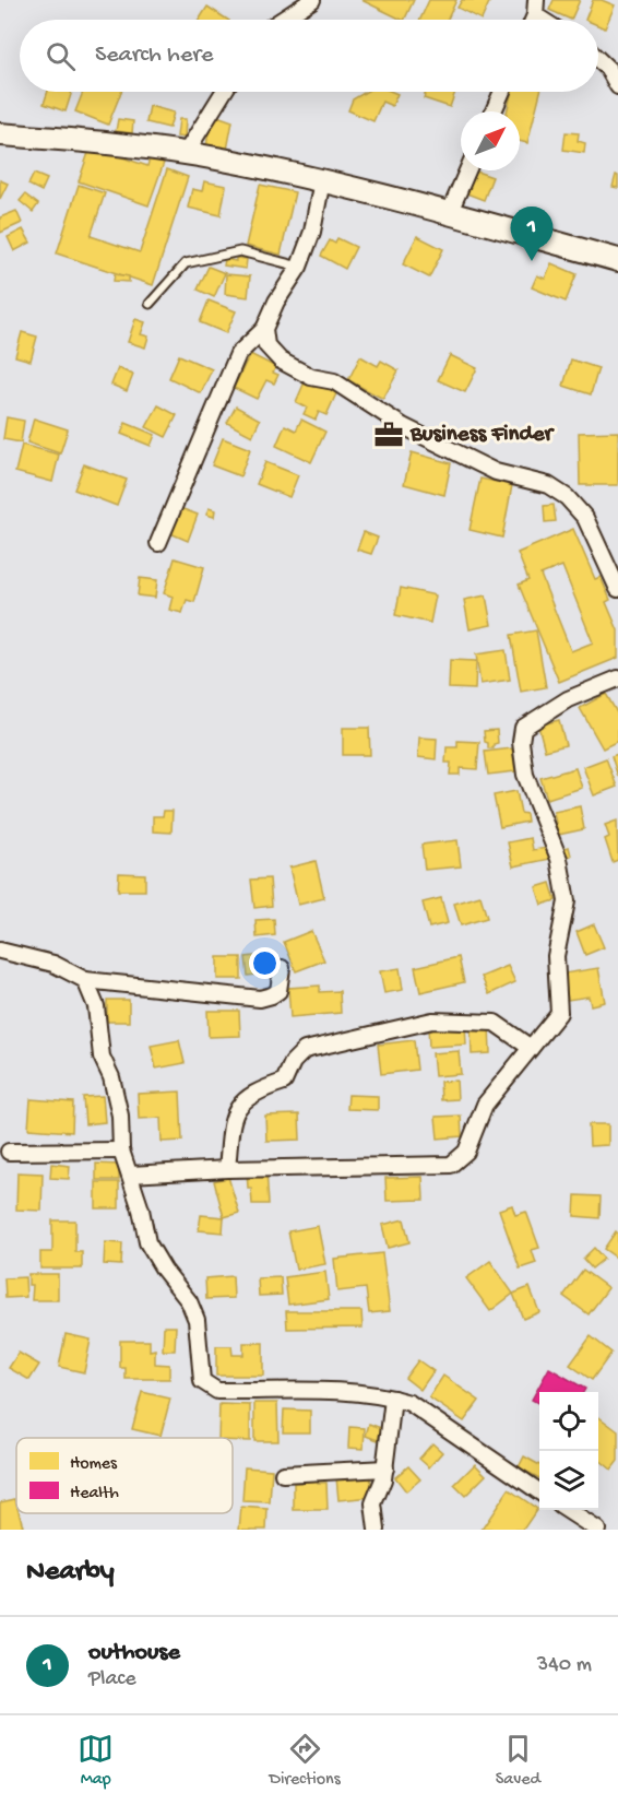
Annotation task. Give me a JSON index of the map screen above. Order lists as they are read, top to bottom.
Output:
{
  "places": {
    "office": ["Business Finder"]
  },
  "legend": ["Homes", "Health"],
  "north": "top right",
  "page": {
    "search": "Search here",
    "pins": "1",
    "heading": "Nearby",
    "list": [
      {
        "mark": "1",
        "name": "outhouse",
        "note": "Place",
        "value": "340 m"
      }
    ],
    "nav": ["Map", "Directions", "Saved"]
  }
}
